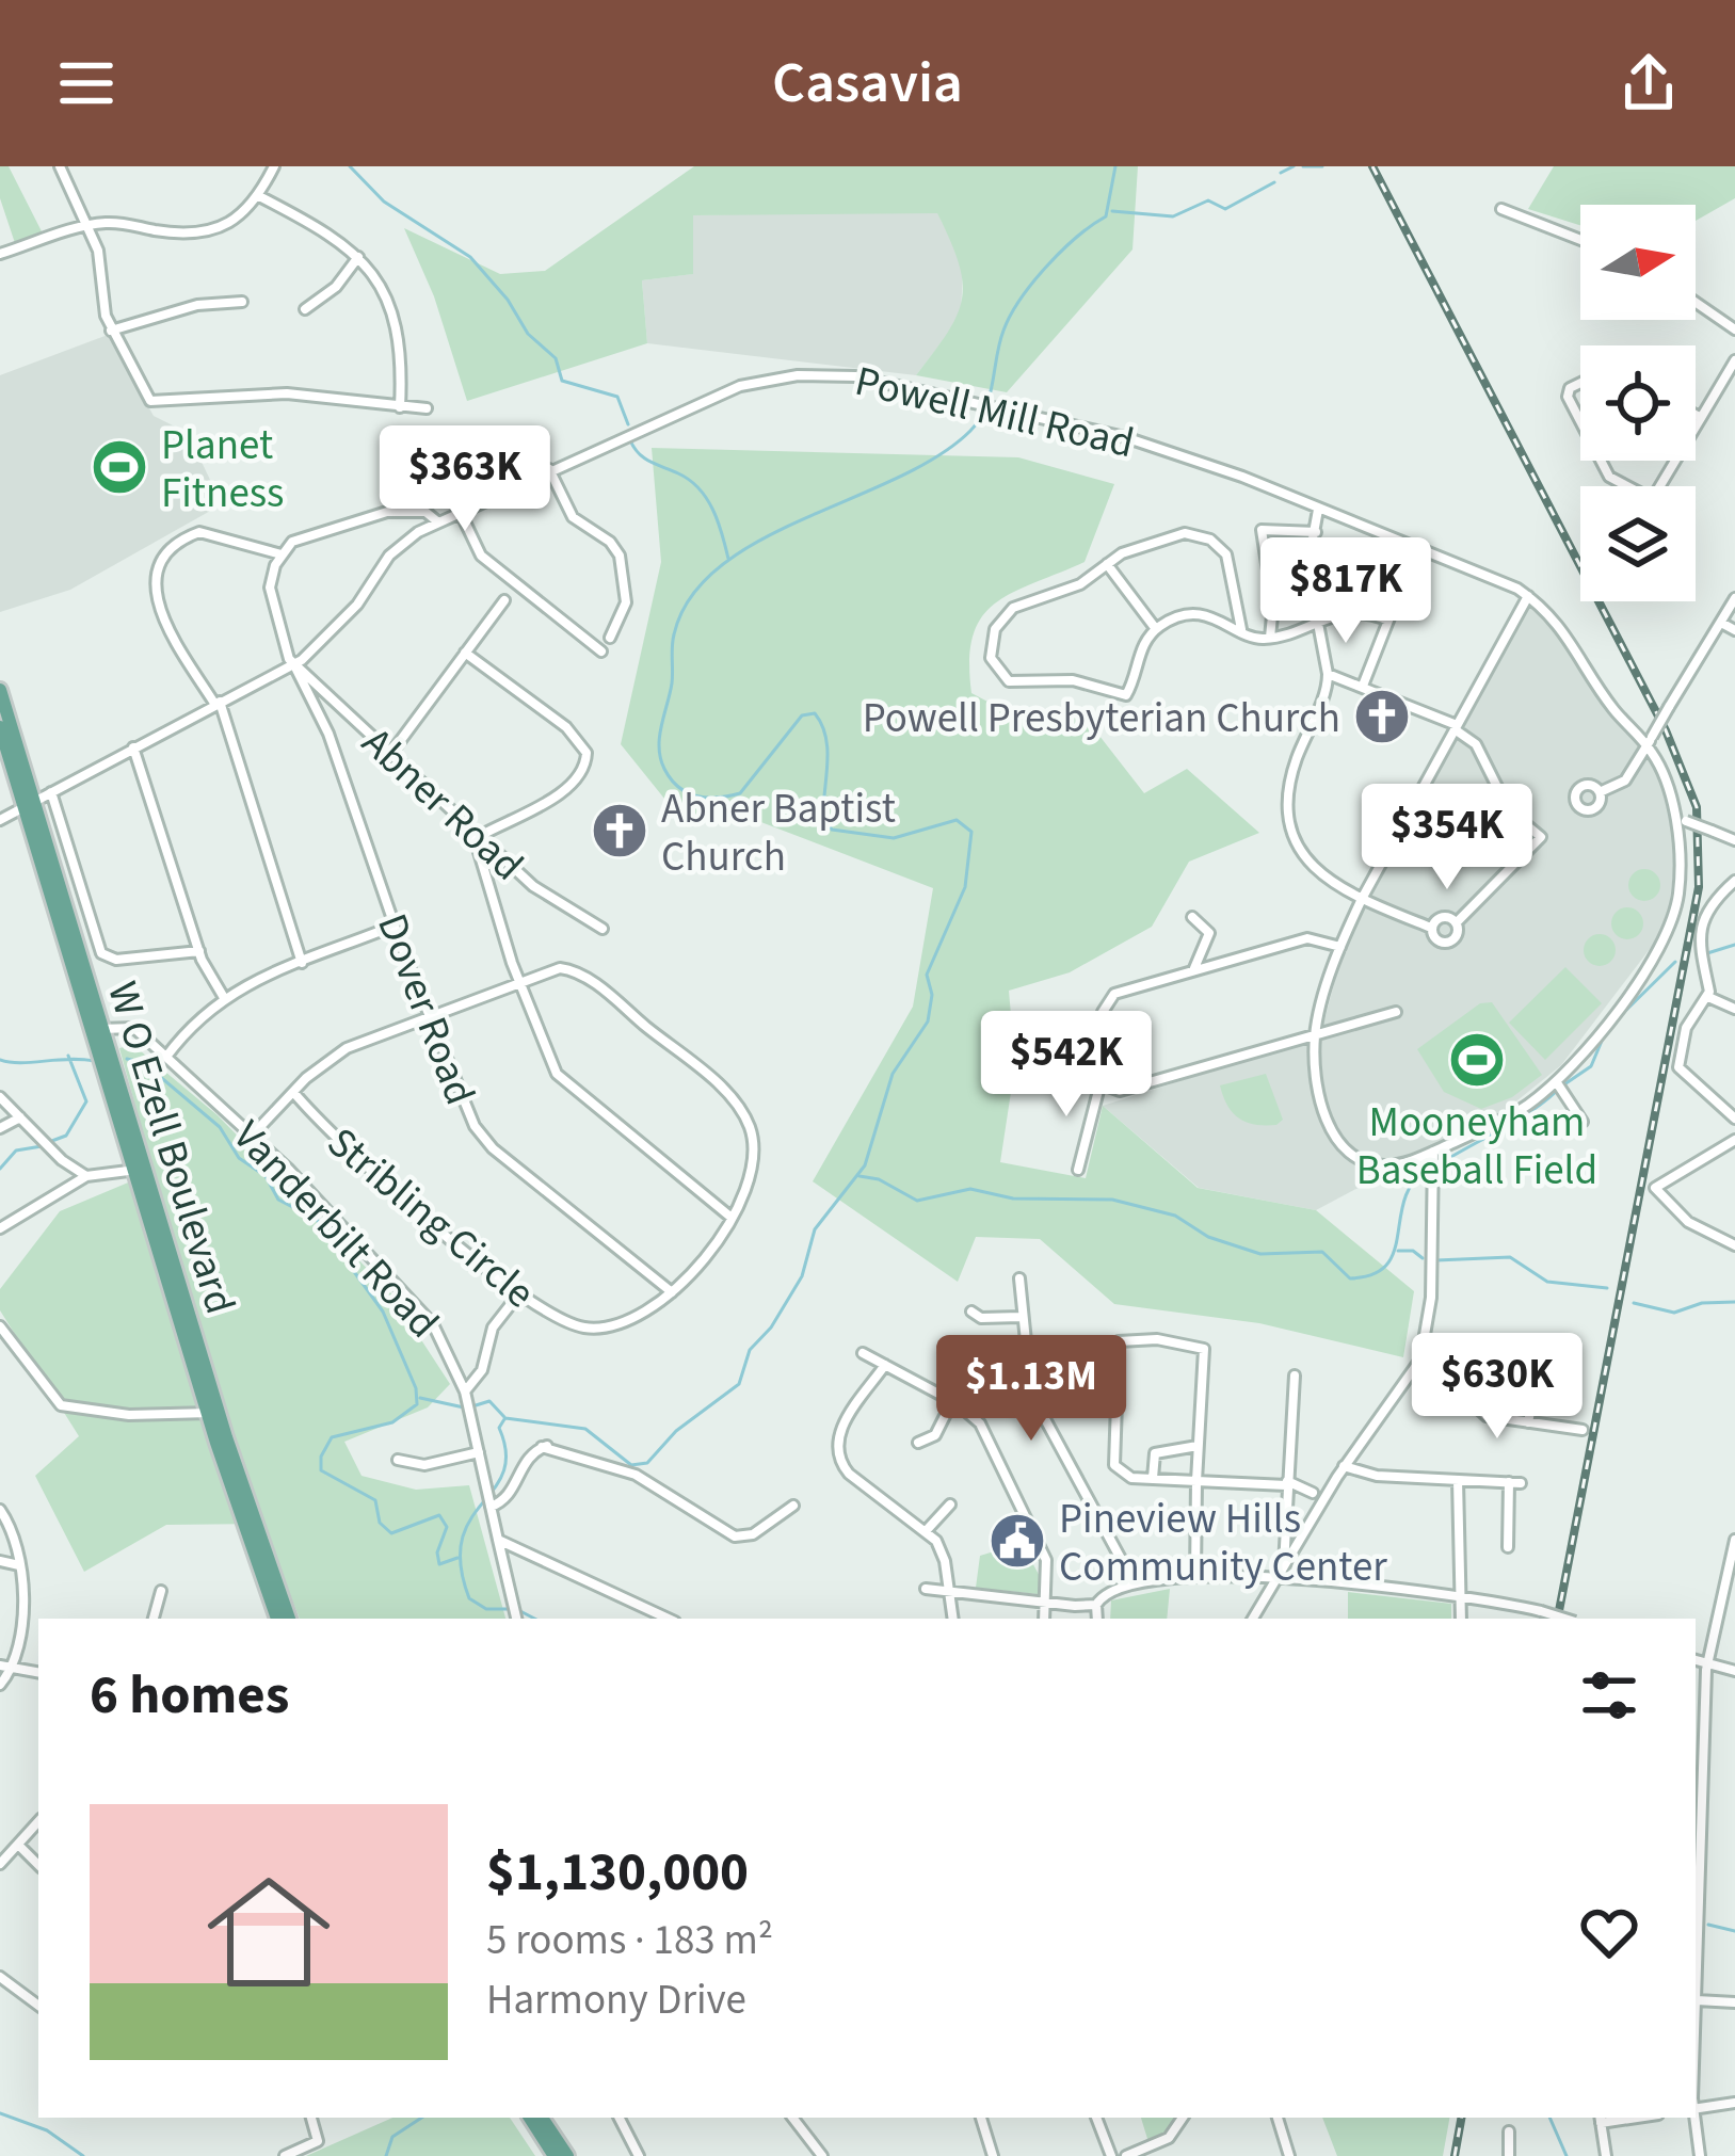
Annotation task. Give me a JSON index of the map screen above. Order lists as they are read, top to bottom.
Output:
{
  "streets": {
    "main road": ["W O Ezell Boulevard"],
    "street": [
      "Powell Mill Road",
      "Abner Road",
      "Dover Road",
      "Stribling Circle",
      "Vanderbilt Road"
    ]
  },
  "crossings": [
    ["Powell Mill Road", "Abner Road"],
    ["Powell Mill Road", "Dover Road"],
    ["Powell Mill Road", "W O Ezell Boulevard"],
    ["Abner Road", "Dover Road"],
    ["Dover Road", "Stribling Circle"],
    ["W O Ezell Boulevard", "Vanderbilt Road"],
    ["Stribling Circle", "Vanderbilt Road"]
  ],
  "places": {
    "sports": ["Planet Fitness", "Mooneyham Baseball Field"],
    "church": ["Powell Presbyterian Church", "Abner Baptist Church"],
    "public building": ["Pineview Hills Community Center"]
  },
  "north": "right",
  "page": {
    "header": "Casavia",
    "price": [
      "$363K",
      "$817K",
      "$354K",
      "$542K",
      "$630K",
      "$1.13M"
    ],
    "heading": "6 homes",
    "list": [
      {
        "name": "$1,130,000",
        "note": "5 rooms · 183 m² · Harmony Drive"
      }
    ]
  }
}
